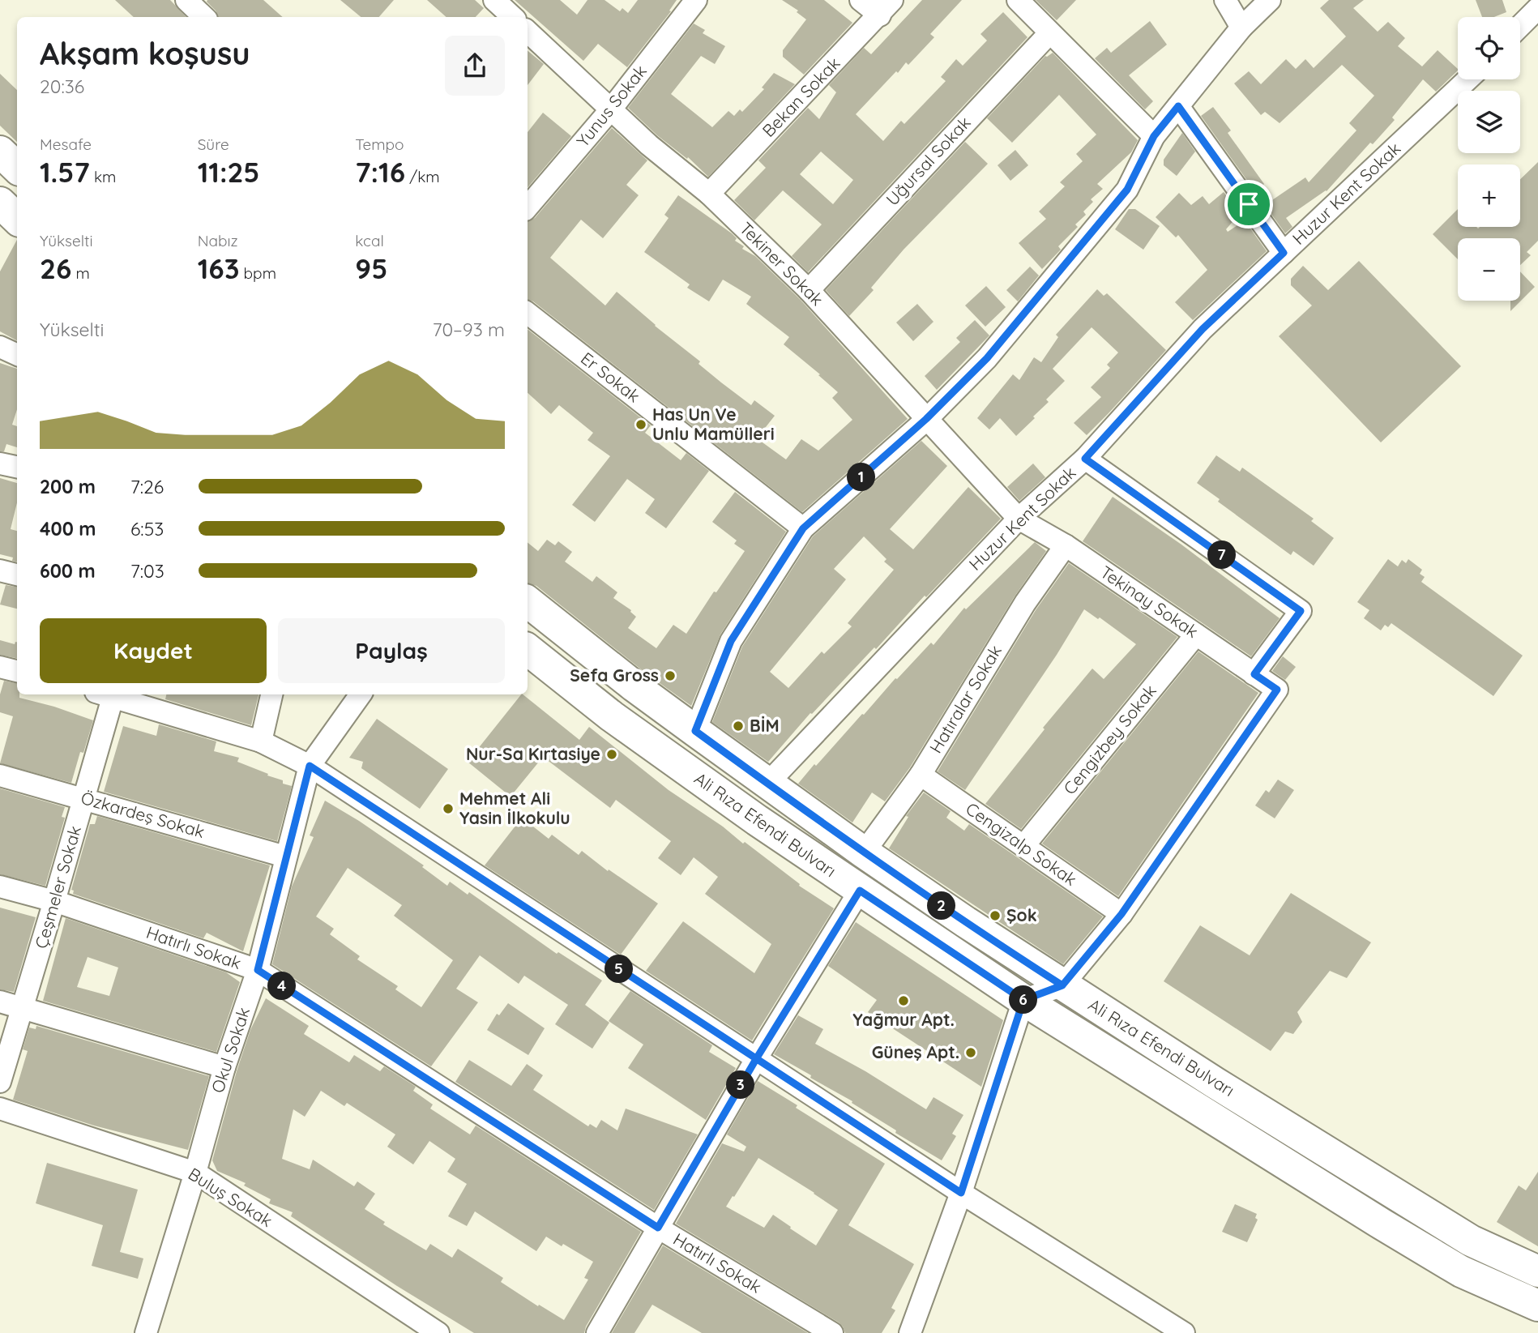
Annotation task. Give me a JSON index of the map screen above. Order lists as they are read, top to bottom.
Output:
{
  "streets": {
    "main road": ["Ali Rıza Efendi Bulvarı"],
    "street": [
      "Bekan Sokak",
      "Yunus Sokak",
      "Uğursal Sokak",
      "Huzur Kent Sokak",
      "Tekiner Sokak",
      "Er Sokak",
      "Tekinay Sokak",
      "Hatıralar Sokak",
      "Cengizbey Sokak",
      "Özkardeş Sokak",
      "Cengizalp Sokak",
      "Çeşmeler Sokak",
      "Hatırlı Sokak",
      "Okul Sokak",
      "Buluş Sokak"
    ]
  },
  "crossings": [
    ["Bekan Sokak", "Tekiner Sokak"],
    ["Yunus Sokak", "Tekiner Sokak"],
    ["Uğursal Sokak", "Tekiner Sokak"],
    ["Huzur Kent Sokak", "Tekiner Sokak"],
    ["Huzur Kent Sokak", "Tekinay Sokak"],
    ["Huzur Kent Sokak", "Ali Rıza Efendi Bulvarı"],
    ["Tekiner Sokak", "Tekinay Sokak"],
    ["Tekinay Sokak", "Hatıralar Sokak"],
    ["Tekinay Sokak", "Cengizbey Sokak"],
    ["Tekinay Sokak", "Cengizalp Sokak"],
    ["Hatıralar Sokak", "Ali Rıza Efendi Bulvarı"],
    ["Hatıralar Sokak", "Cengizalp Sokak"],
    ["Cengizbey Sokak", "Cengizalp Sokak"],
    ["Özkardeş Sokak", "Çeşmeler Sokak"],
    ["Özkardeş Sokak", "Okul Sokak"],
    ["Çeşmeler Sokak", "Hatırlı Sokak"],
    ["Hatırlı Sokak", "Okul Sokak"],
    ["Okul Sokak", "Buluş Sokak"]
  ],
  "places": [
    "Has Un Ve Unlu Mamülleri",
    "Sefa Gross",
    "BİM",
    "Nur-Sa Kırtasiye",
    "Mehmet Ali Yasin İlkokulu",
    "Şok",
    "Yağmur Apt.",
    "Güneş Apt."
  ],
  "page": {
    "map_buttons": ["+", "−"],
    "heading": ["Akşam koşusu", "20:36"],
    "stats": [
      ["Mesafe", "1.57 km"],
      ["Süre", "11:25"],
      ["Tempo", "7:16 /km"],
      ["Yükselti", "26 m"],
      ["Nabız", "163 bpm"],
      ["kcal", "95"]
    ],
    "chart": ["Yükselti", "70–93 m"],
    "pins": [
      "1",
      "7",
      "2",
      "5",
      "4",
      "6",
      "3"
    ],
    "list": [
      {
        "name": "200 m",
        "note": "7:26"
      },
      {
        "name": "400 m",
        "note": "6:53"
      },
      {
        "name": "600 m",
        "note": "7:03"
      }
    ],
    "buttons": ["Kaydet", "Paylaş"]
  }
}
